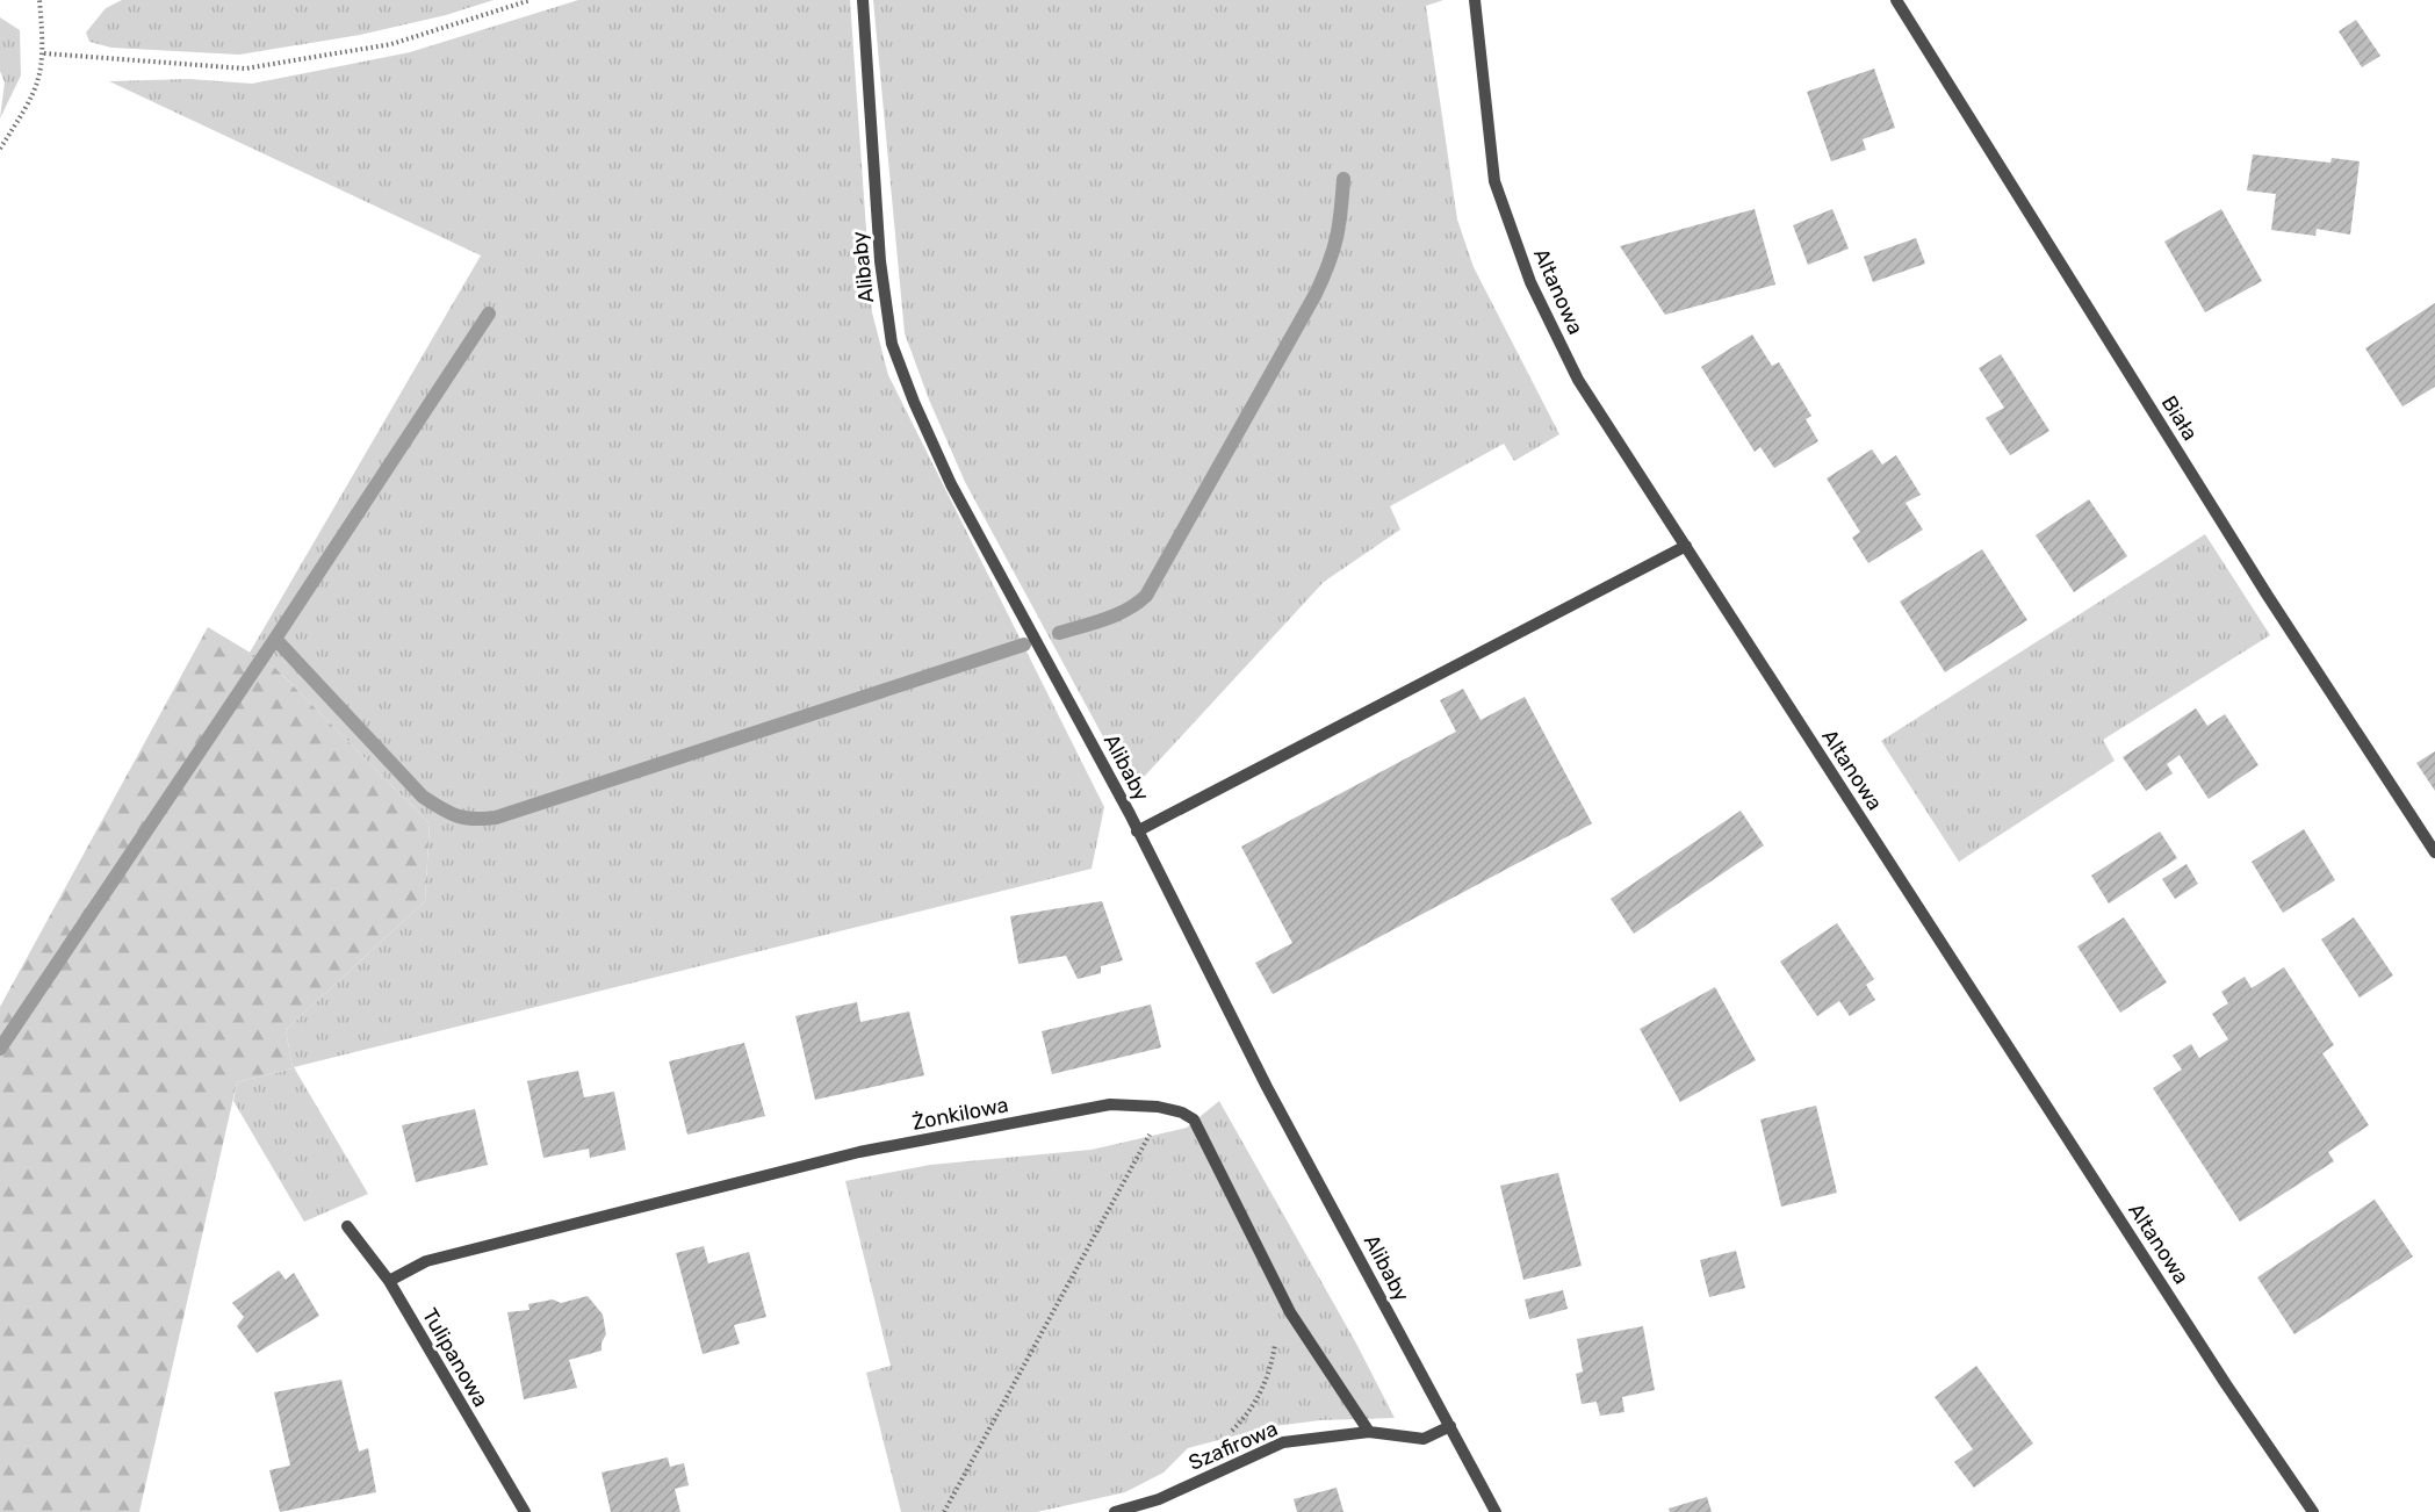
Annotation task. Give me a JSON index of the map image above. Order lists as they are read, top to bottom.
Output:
{
  "streets": {
    "street": [
      "Alibaby",
      "Altanowa",
      "Biała",
      "Żonkilowa",
      "Tulipanowa",
      "Szafirowa"
    ]
  },
  "crossings": [
    ["Alibaby", "Szafirowa"],
    ["Żonkilowa", "Tulipanowa"],
    ["Żonkilowa", "Szafirowa"]
  ]
}
